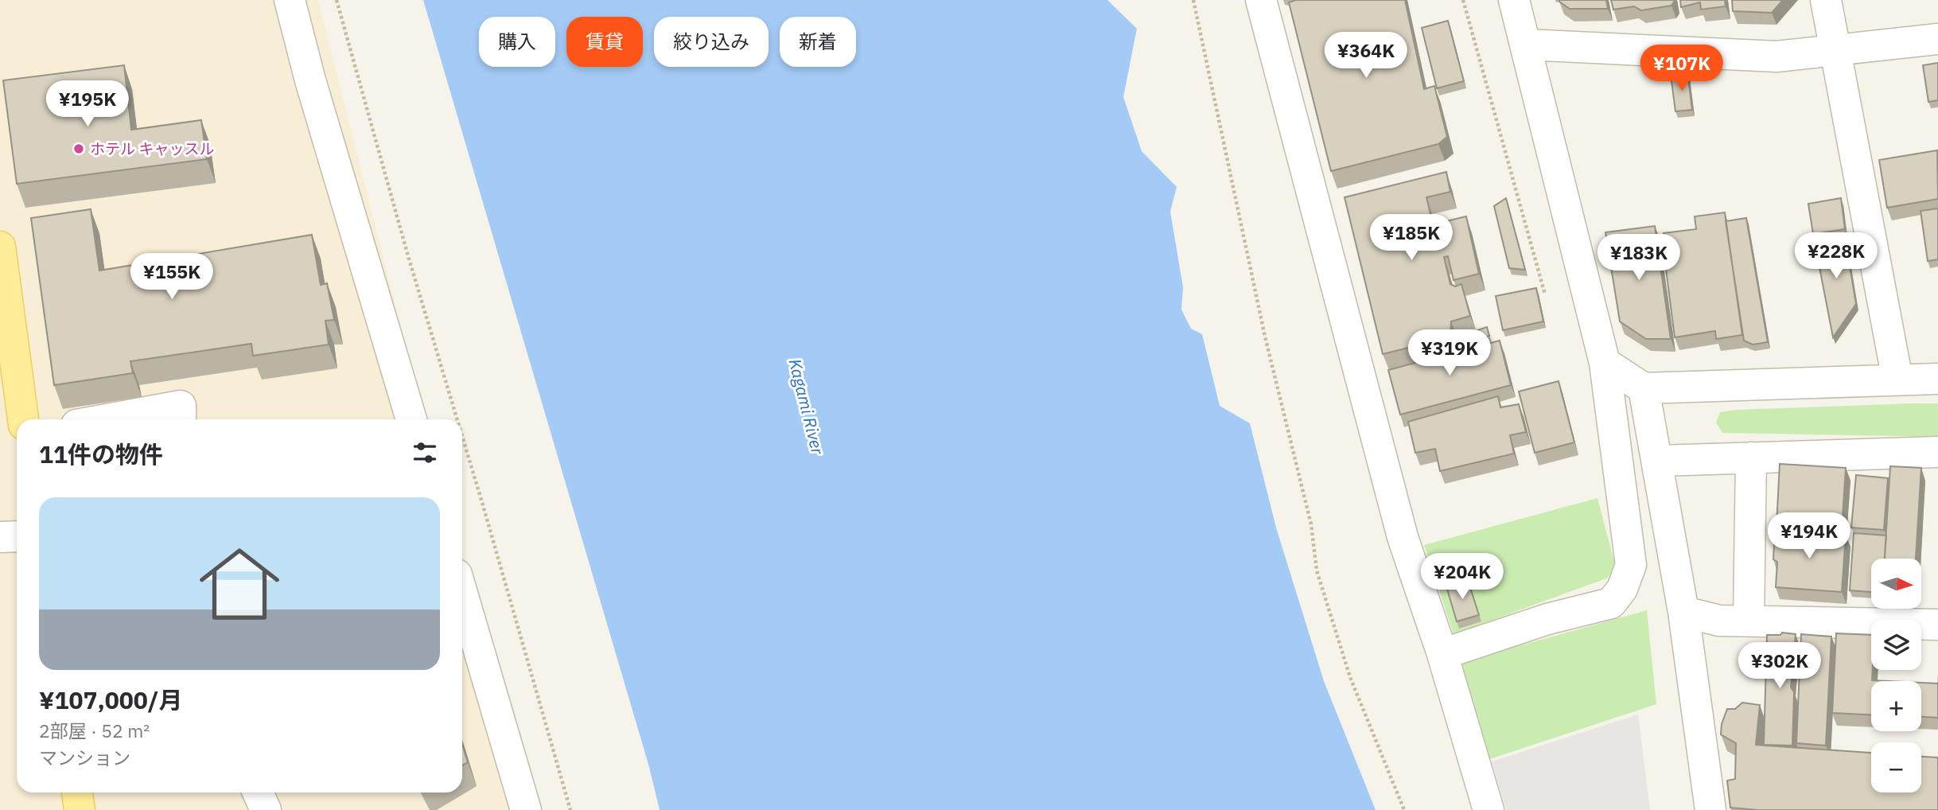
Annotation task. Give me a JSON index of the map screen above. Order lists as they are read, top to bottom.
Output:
{
  "water": ["Kagami River"],
  "places": ["ホテル キャッスル"],
  "north": "right",
  "page": {
    "chip": [
      "購入",
      "賃貸",
      "絞り込み",
      "新着"
    ],
    "price": [
      "¥364K",
      "¥107K",
      "¥195K",
      "¥185K",
      "¥228K",
      "¥183K",
      "¥155K",
      "¥319K",
      "¥194K",
      "¥204K",
      "¥302K"
    ],
    "heading": "11件の物件",
    "list": [
      {
        "name": "¥107,000/月",
        "note": "2部屋 · 52 m² · マンション"
      }
    ],
    "map_buttons": ["+", "−"]
  }
}
